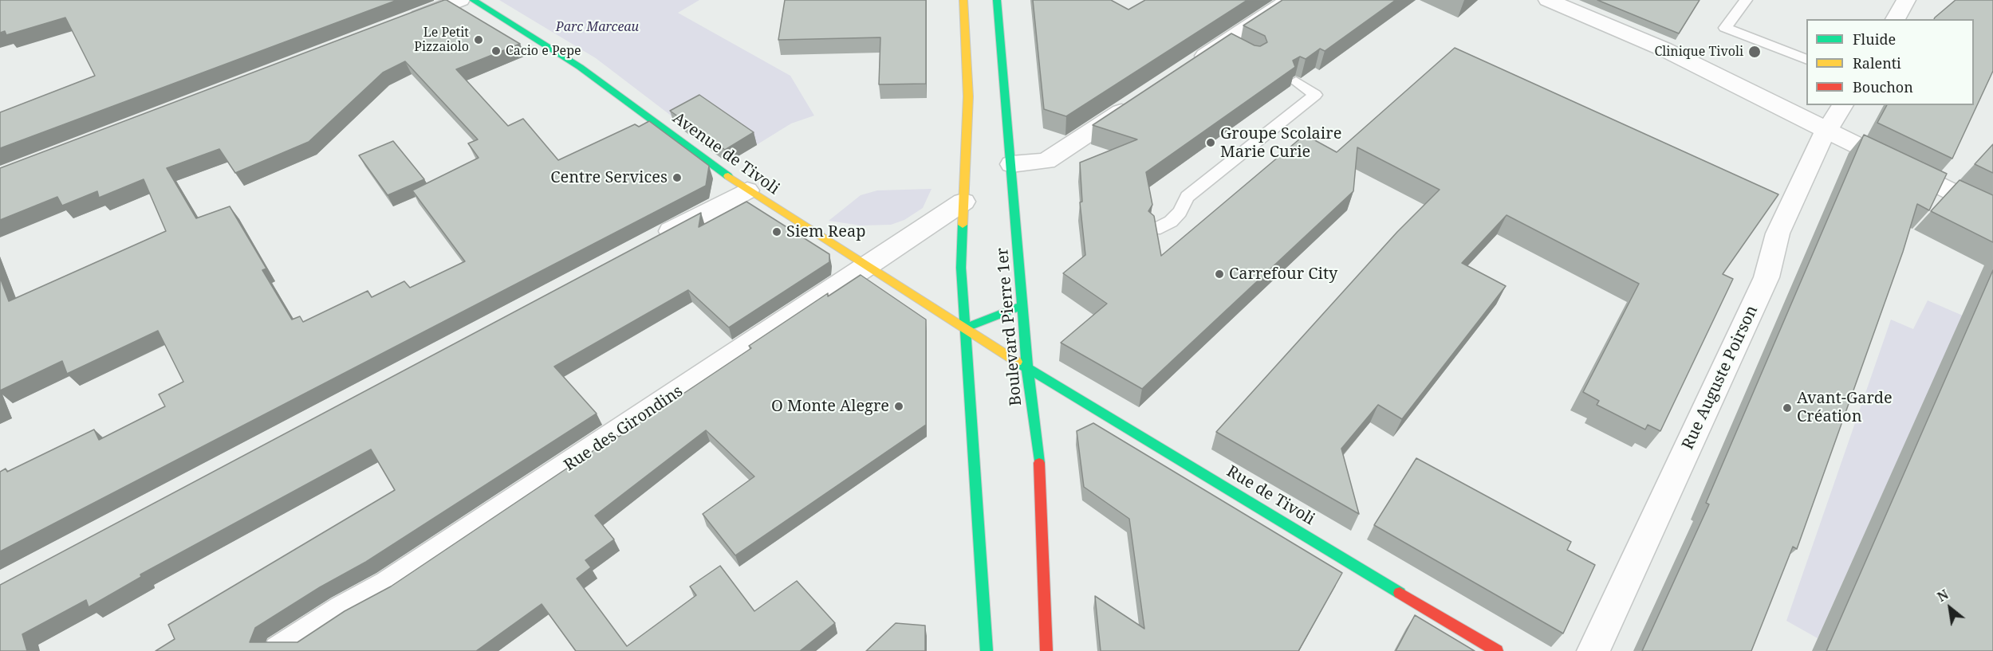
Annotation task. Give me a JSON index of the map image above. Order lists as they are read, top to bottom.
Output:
{
  "streets": {
    "main road": ["Avenue de Tivoli", "Boulevard Pierre 1er", "Rue de Tivoli"],
    "street": ["Rue Auguste Poirson", "Rue des Girondins"]
  },
  "crossings": [
    ["Avenue de Tivoli", "Rue des Girondins"],
    ["Avenue de Tivoli", "Rue de Tivoli"],
    ["Boulevard Pierre 1er", "Rue de Tivoli"]
  ],
  "parks": ["Parc Marceau"],
  "places": [
    "Le Petit Pizzaiolo",
    "Cacio e Pepe",
    "Clinique Tivoli",
    "Groupe Scolaire Marie Curie",
    "Centre Services",
    "Siem Reap",
    "Carrefour City",
    "O Monte Alegre",
    "Avant-Garde Création"
  ],
  "legend": ["Fluide", "Ralenti", "Bouchon"],
  "north": "top left"
}
